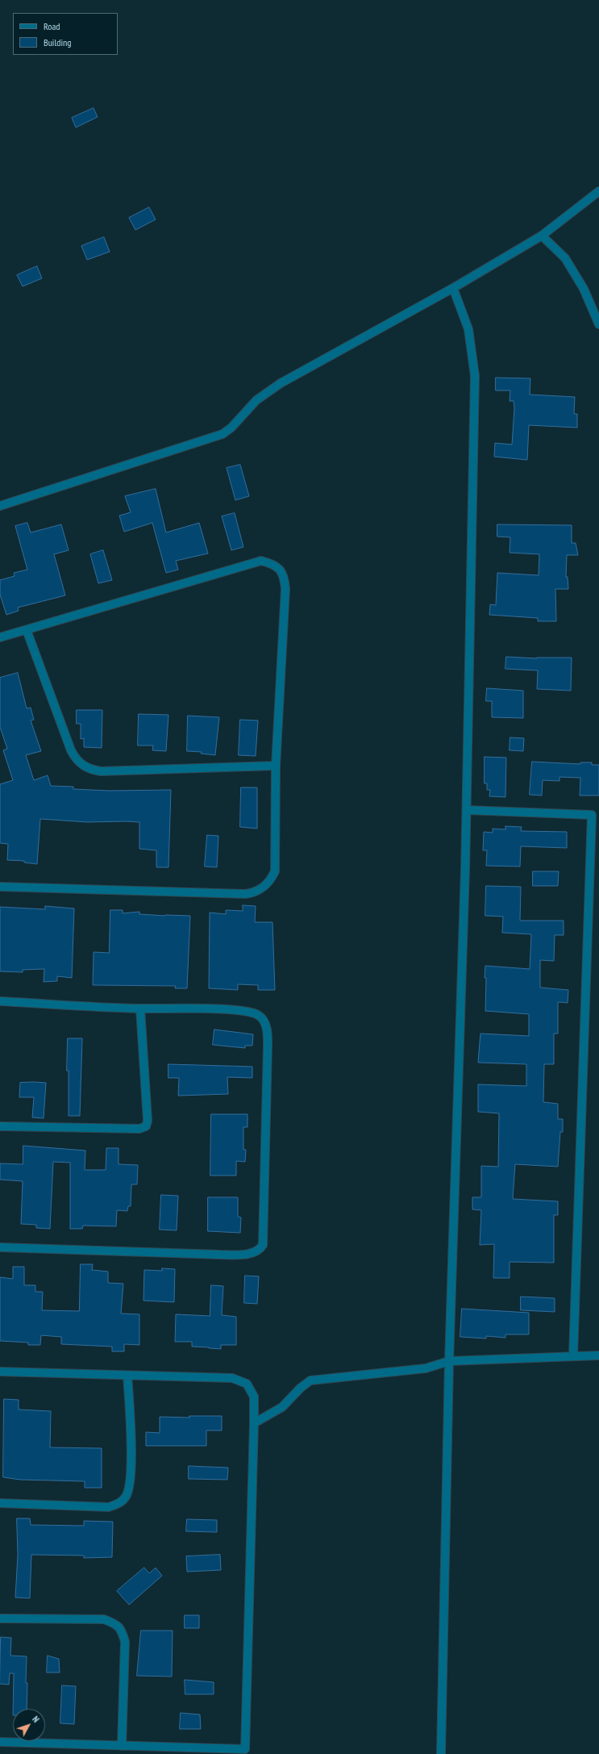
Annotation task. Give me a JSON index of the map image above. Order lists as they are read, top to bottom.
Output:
{
  "legend": ["Road", "Building"],
  "north": "top right"
}
